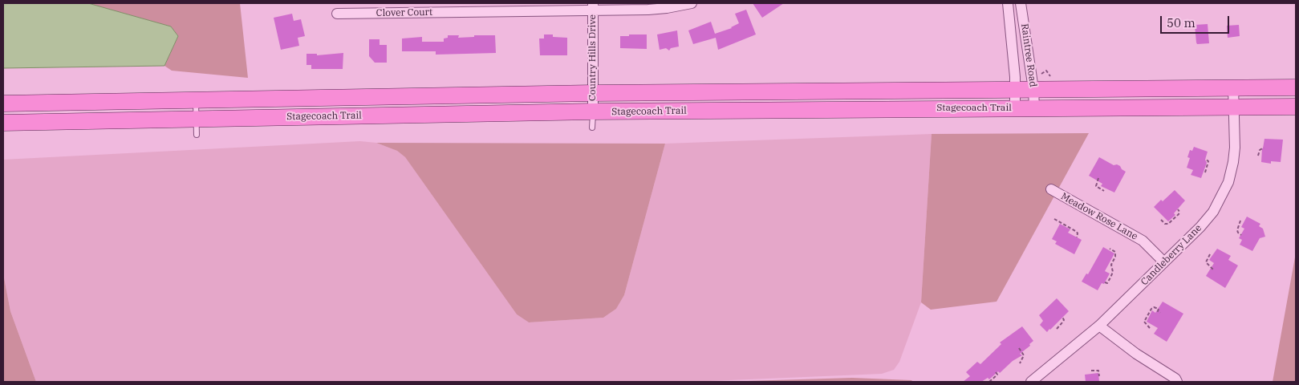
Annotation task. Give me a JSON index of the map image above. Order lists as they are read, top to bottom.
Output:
{
  "streets": {
    "main road": ["Stagecoach Trail"],
    "street": [
      "Clover Court",
      "Raintree Road",
      "Country Hills Drive",
      "Meadow Rose Lane",
      "Candleberry Lane"
    ]
  },
  "crossings": [
    ["Clover Court", "Country Hills Drive"],
    ["Raintree Road", "Stagecoach Trail"],
    ["Country Hills Drive", "Stagecoach Trail"],
    ["Stagecoach Trail", "Candleberry Lane"],
    ["Meadow Rose Lane", "Candleberry Lane"]
  ],
  "scale_bar": "50 m"
}
